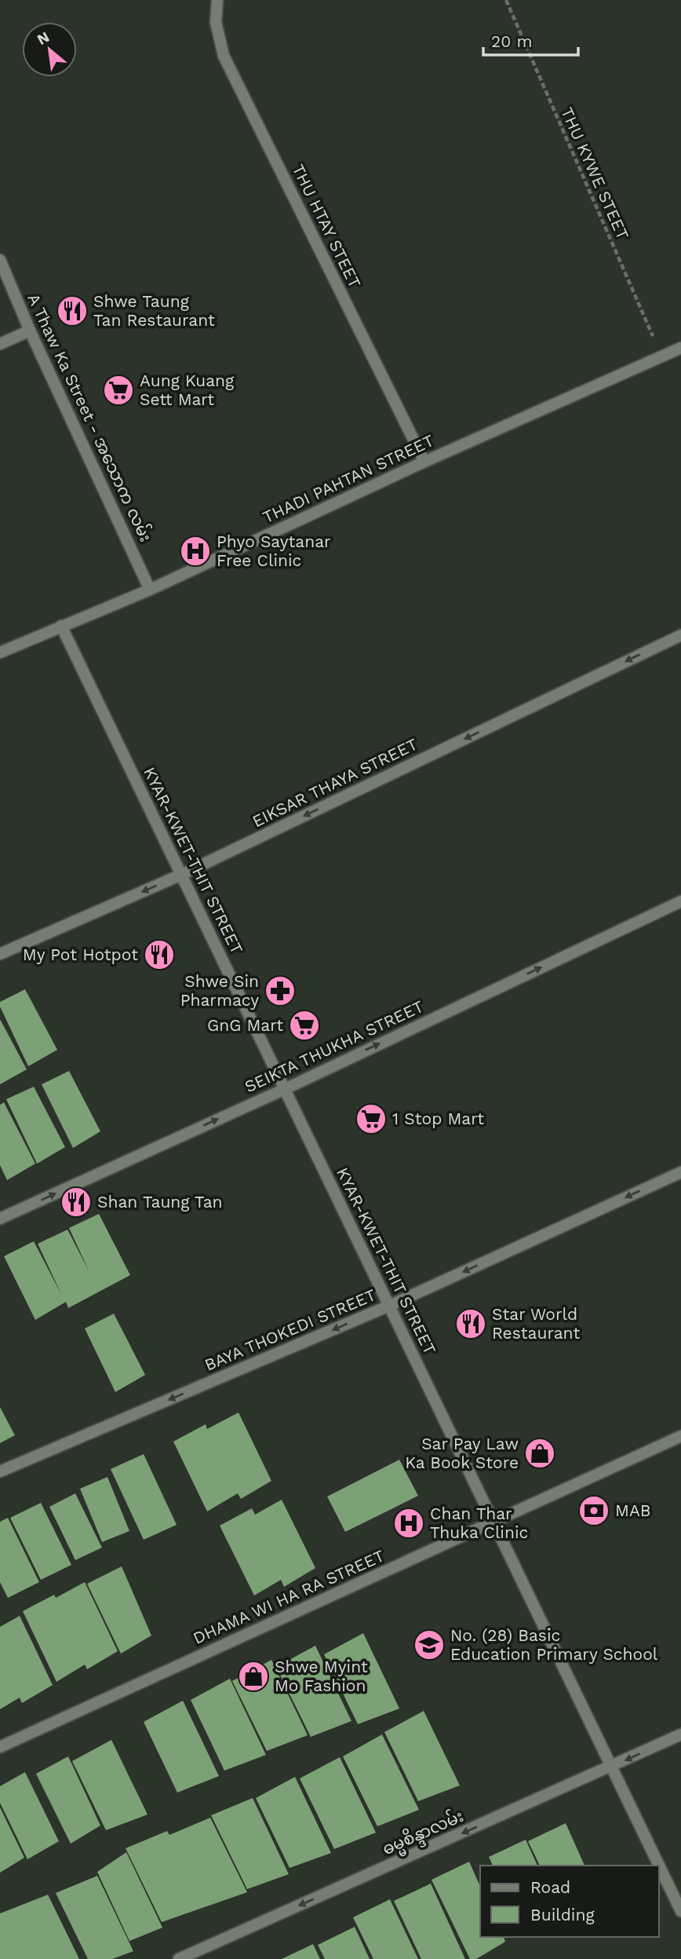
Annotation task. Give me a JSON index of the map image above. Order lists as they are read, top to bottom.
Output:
{
  "streets": {
    "street": [
      "THU HTAY STEET",
      "A Thaw Ka Street - အသောက လမ်း",
      "THADI PAHTAN STREET",
      "EIKSAR THAYA STREET",
      "KYAR-KWET-THIT STREET",
      "SEIKTA THUKHA STREET",
      "BAYA THOKEDI STREET",
      "DHAMA WI HA RA STREET",
      "ဓမ္မစိန္ဒာလမ်း"
    ],
    "path": ["THU KYWE STEET"]
  },
  "crossings": [
    ["THU KYWE STEET", "THADI PAHTAN STREET"],
    ["THU HTAY STEET", "THADI PAHTAN STREET"],
    ["A Thaw Ka Street - အသောက လမ်း", "THADI PAHTAN STREET"],
    ["THADI PAHTAN STREET", "KYAR-KWET-THIT STREET"],
    ["EIKSAR THAYA STREET", "KYAR-KWET-THIT STREET"],
    ["KYAR-KWET-THIT STREET", "SEIKTA THUKHA STREET"],
    ["KYAR-KWET-THIT STREET", "BAYA THOKEDI STREET"],
    ["KYAR-KWET-THIT STREET", "DHAMA WI HA RA STREET"],
    ["KYAR-KWET-THIT STREET", "ဓမ္မစိန္ဒာလမ်း"]
  ],
  "one_way": [
    "EIKSAR THAYA STREET",
    "SEIKTA THUKHA STREET",
    "BAYA THOKEDI STREET",
    "ဓမ္မစိန္ဒာလမ်း"
  ],
  "places": {
    "restaurant": [
      "Shwe Taung Tan Restaurant",
      "My Pot Hotpot",
      "Shan Taung Tan",
      "Star World Restaurant"
    ],
    "supermarket": ["Aung Kuang Sett Mart", "GnG Mart", "1 Stop Mart"],
    "hospital": ["Phyo Saytanar Free Clinic", "Chan Thar Thuka Clinic"],
    "pharmacy": ["Shwe Sin Pharmacy"],
    "shop": ["Sar Pay Law Ka Book Store", "Shwe Myint Mo Fashion"],
    "bank": ["MAB"],
    "school or university": ["No. (28) Basic Education Primary School"]
  },
  "legend": ["Road", "Building"],
  "scale_bar": "20 m",
  "north": "top left"
}
